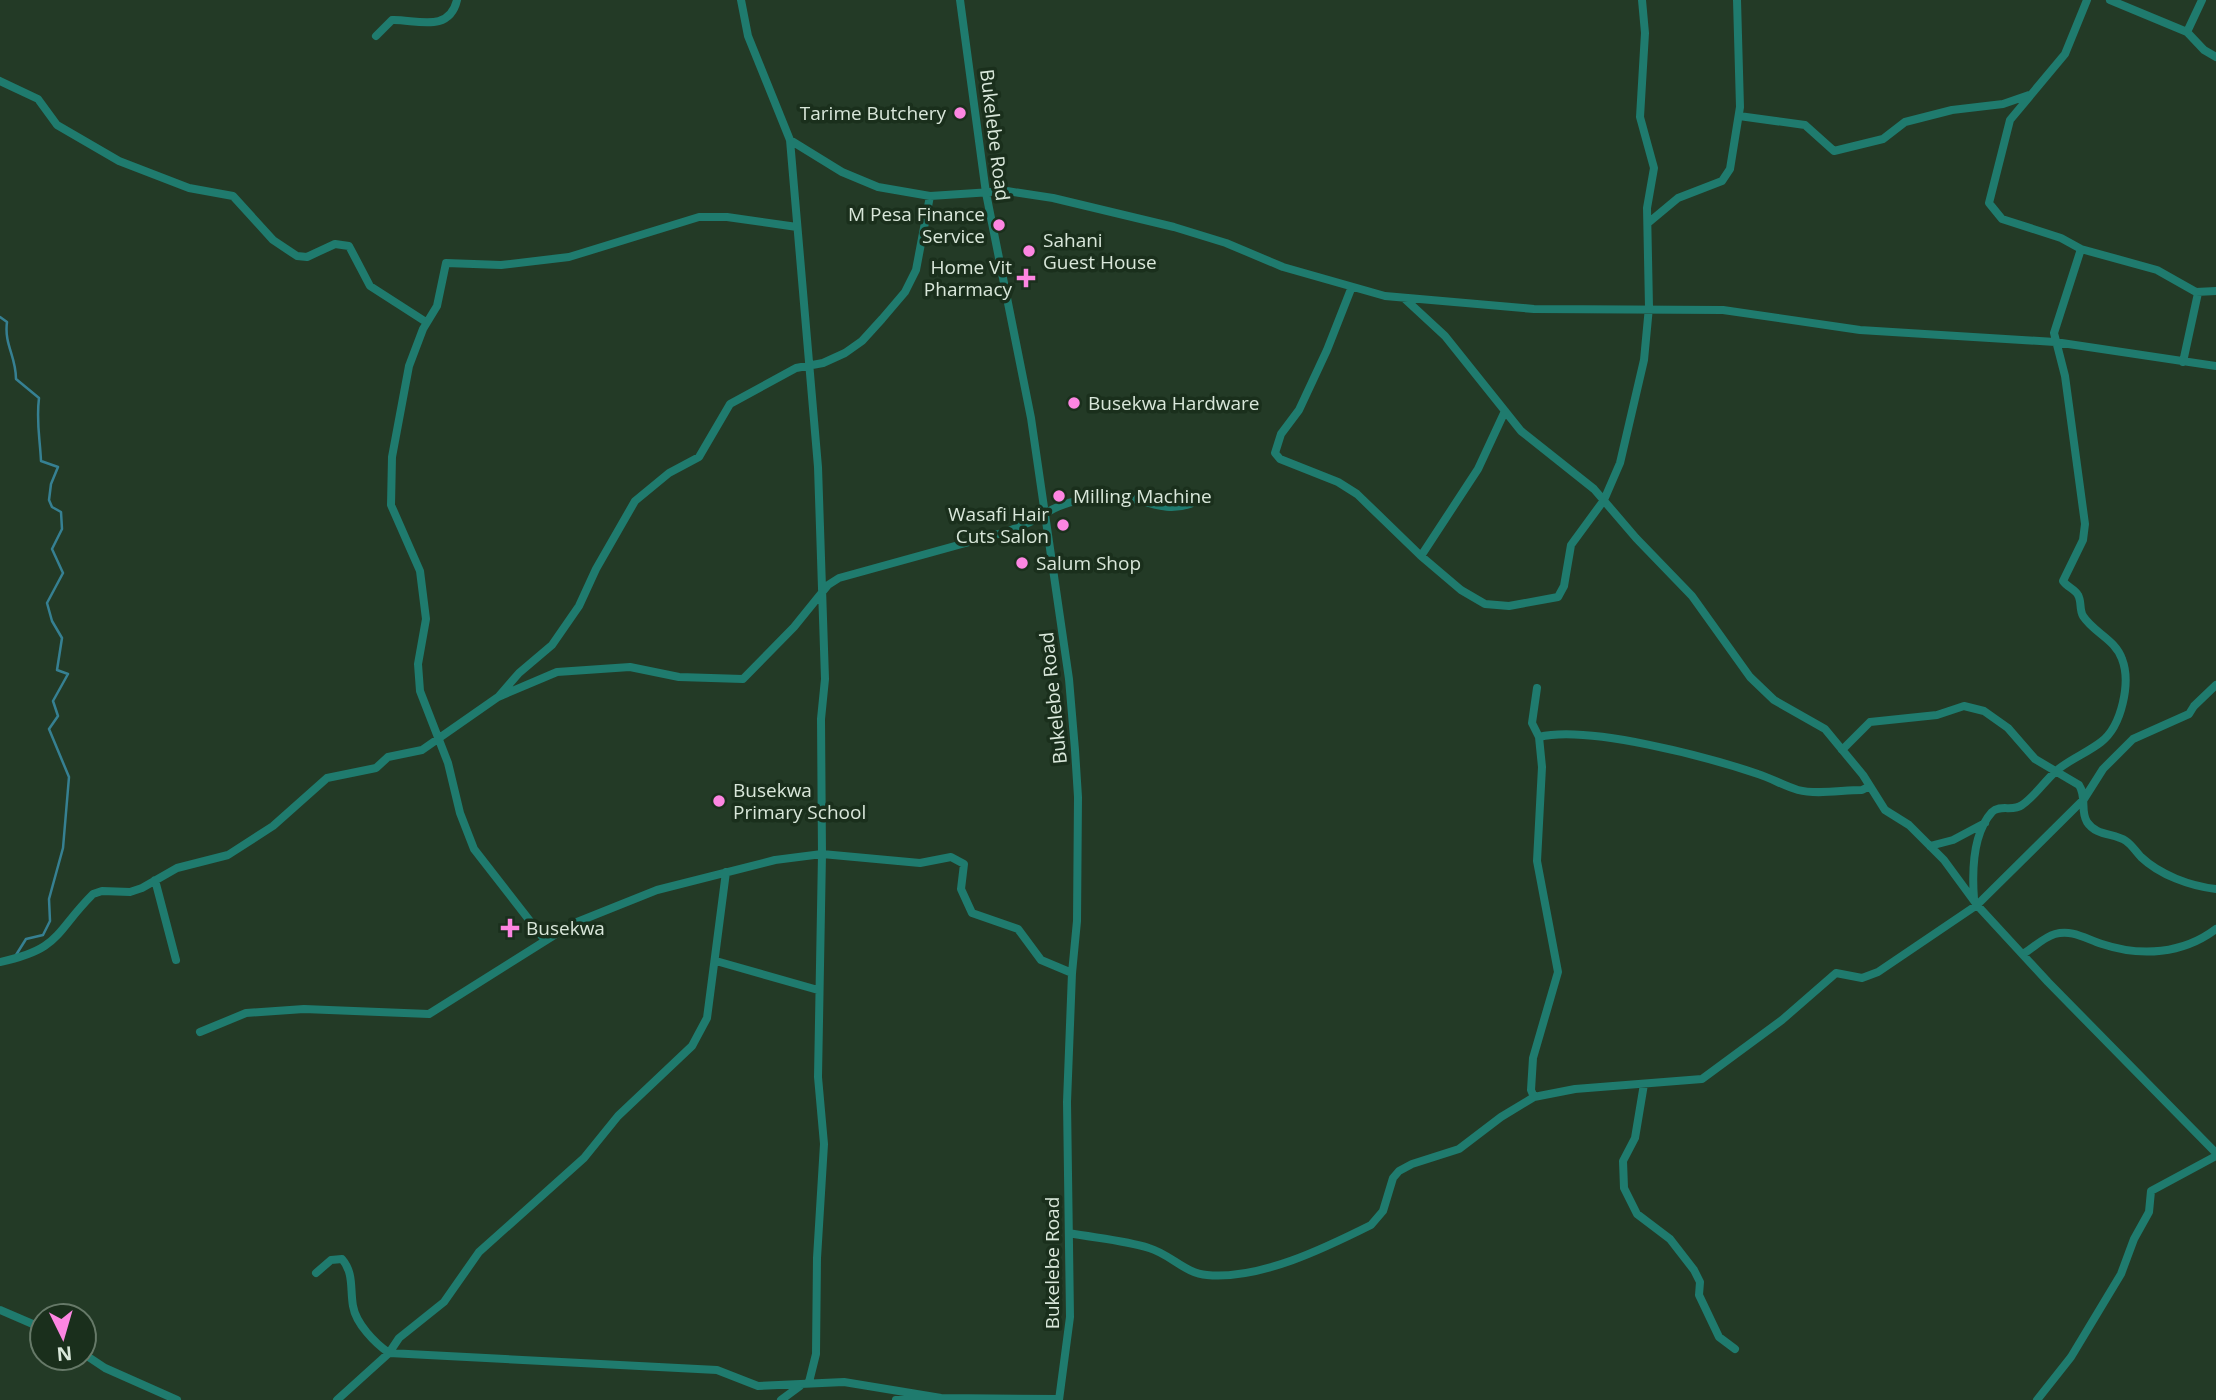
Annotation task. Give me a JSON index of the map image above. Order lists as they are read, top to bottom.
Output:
{
  "streets": {
    "street": ["Bukelebe Road"]
  },
  "places": {
    "other": [
      "Tarime Butchery",
      "M Pesa Finance Service",
      "Sahani Guest House",
      "Busekwa Hardware",
      "Milling Machine",
      "Wasafi Hair Cuts Salon",
      "Salum Shop",
      "Busekwa Primary School"
    ],
    "health": ["Home Vit Pharmacy", "Busekwa"]
  },
  "north": "bottom"
}
